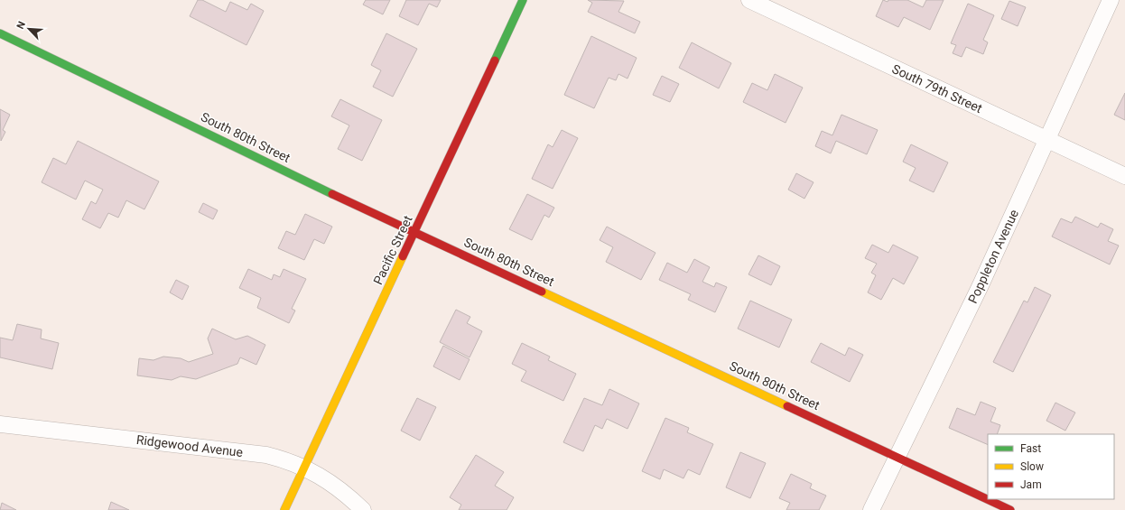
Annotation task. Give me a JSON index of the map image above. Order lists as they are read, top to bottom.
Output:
{
  "streets": {
    "street": [
      "South 79th Street",
      "South 80th Street",
      "Pacific Street",
      "Poppleton Avenue",
      "Ridgewood Avenue"
    ]
  },
  "crossings": [
    ["South 79th Street", "Poppleton Avenue"],
    ["South 80th Street", "Pacific Street"],
    ["South 80th Street", "Poppleton Avenue"],
    ["Pacific Street", "Ridgewood Avenue"]
  ],
  "legend": ["Fast", "Slow", "Jam"],
  "north": "top left"
}
